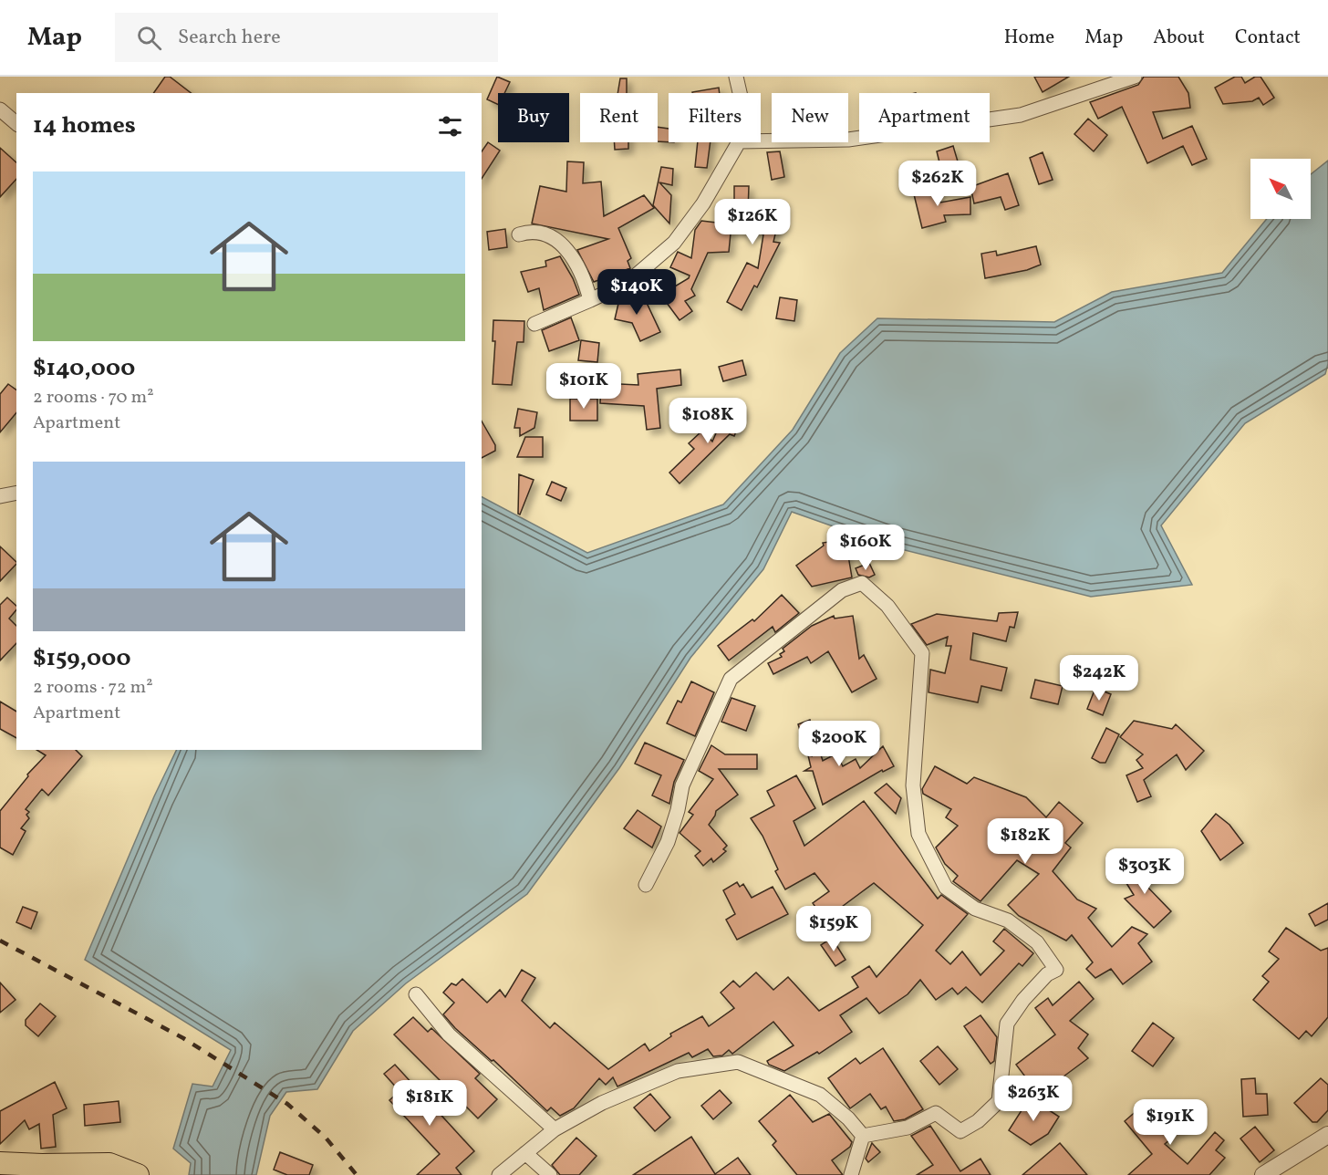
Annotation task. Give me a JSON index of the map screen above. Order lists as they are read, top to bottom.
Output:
{
  "north": "top left",
  "page": {
    "header": "Map",
    "search": "Search here",
    "nav": [
      "Home",
      "Map",
      "About",
      "Contact"
    ],
    "chip": [
      "Buy",
      "Rent",
      "Filters",
      "New",
      "Apartment"
    ],
    "heading": "14 homes",
    "list": [
      {
        "name": "$140,000",
        "note": "2 rooms · 70 m² · Apartment"
      },
      {
        "name": "$159,000",
        "note": "2 rooms · 72 m² · Apartment"
      }
    ],
    "price": [
      "$262K",
      "$126K",
      "$140K",
      "$101K",
      "$108K",
      "$160K",
      "$242K",
      "$200K",
      "$182K",
      "$303K",
      "$159K",
      "$263K",
      "$181K",
      "$191K"
    ]
  }
}
